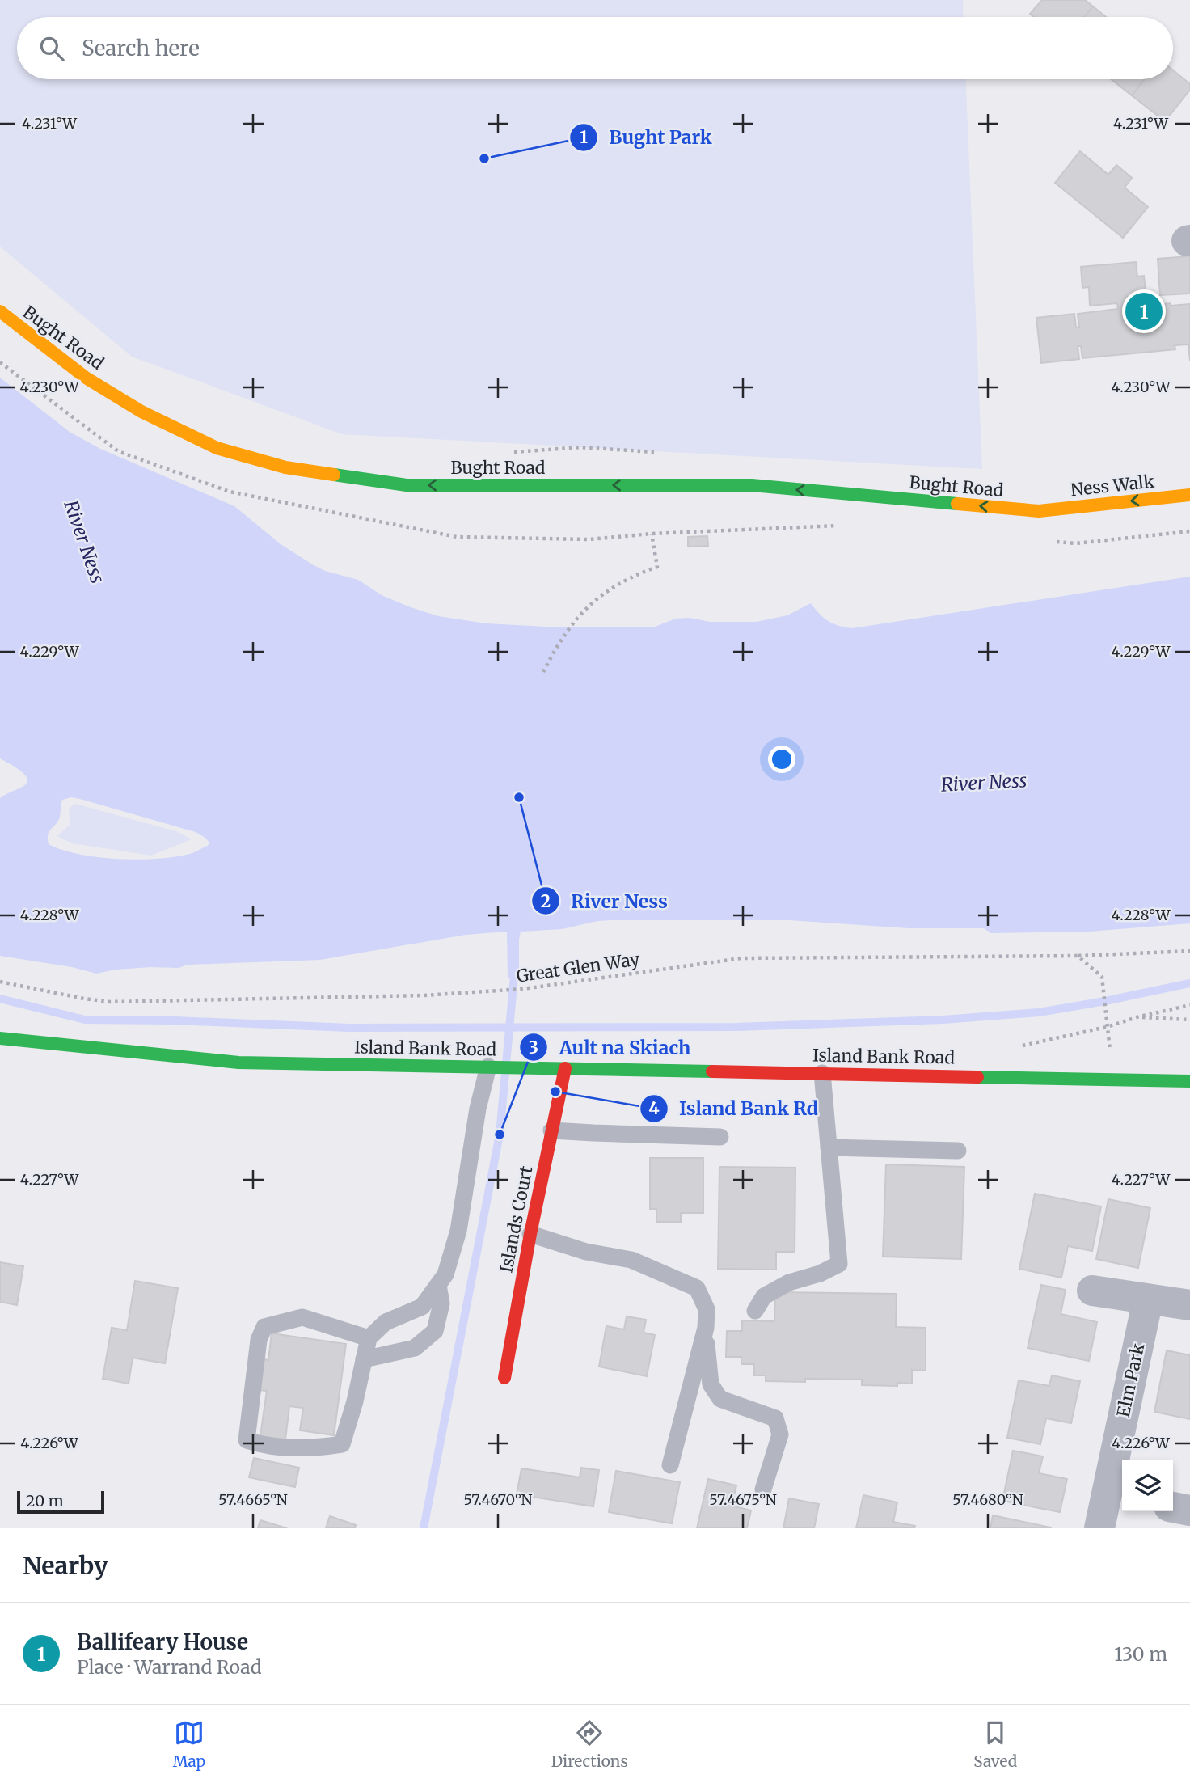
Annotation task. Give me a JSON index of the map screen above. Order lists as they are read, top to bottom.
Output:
{
  "streets": {
    "street": [
      "Bught Road",
      "Ness Walk",
      "Island Bank Road",
      "Islands Court",
      "Elm Park"
    ],
    "path": ["Great Glen Way"]
  },
  "crossings": [
    ["Bught Road", "Ness Walk"],
    ["Island Bank Road", "Islands Court"]
  ],
  "one_way": ["Bught Road", "Ness Walk"],
  "water": ["River Ness"],
  "places": [
    "Bught Park",
    "River Ness",
    "Island Bank Rd",
    "Ault na Skiach"
  ],
  "scale_bar": "20 m",
  "page": {
    "search": "Search here",
    "pins": "1",
    "scale": "20 m",
    "heading": "Nearby",
    "list": [
      {
        "mark": "1",
        "name": "Ballifeary House",
        "note": "Place · Warrand Road",
        "value": "130 m"
      }
    ],
    "nav": ["Map", "Directions", "Saved"]
  },
  "coordinates": [
    "4.231°W",
    "4.230°W",
    "4.229°W",
    "4.228°W",
    "4.227°W",
    "4.226°W",
    "57.4665°N",
    "57.4670°N",
    "57.4675°N",
    "57.4680°N"
  ]
}
